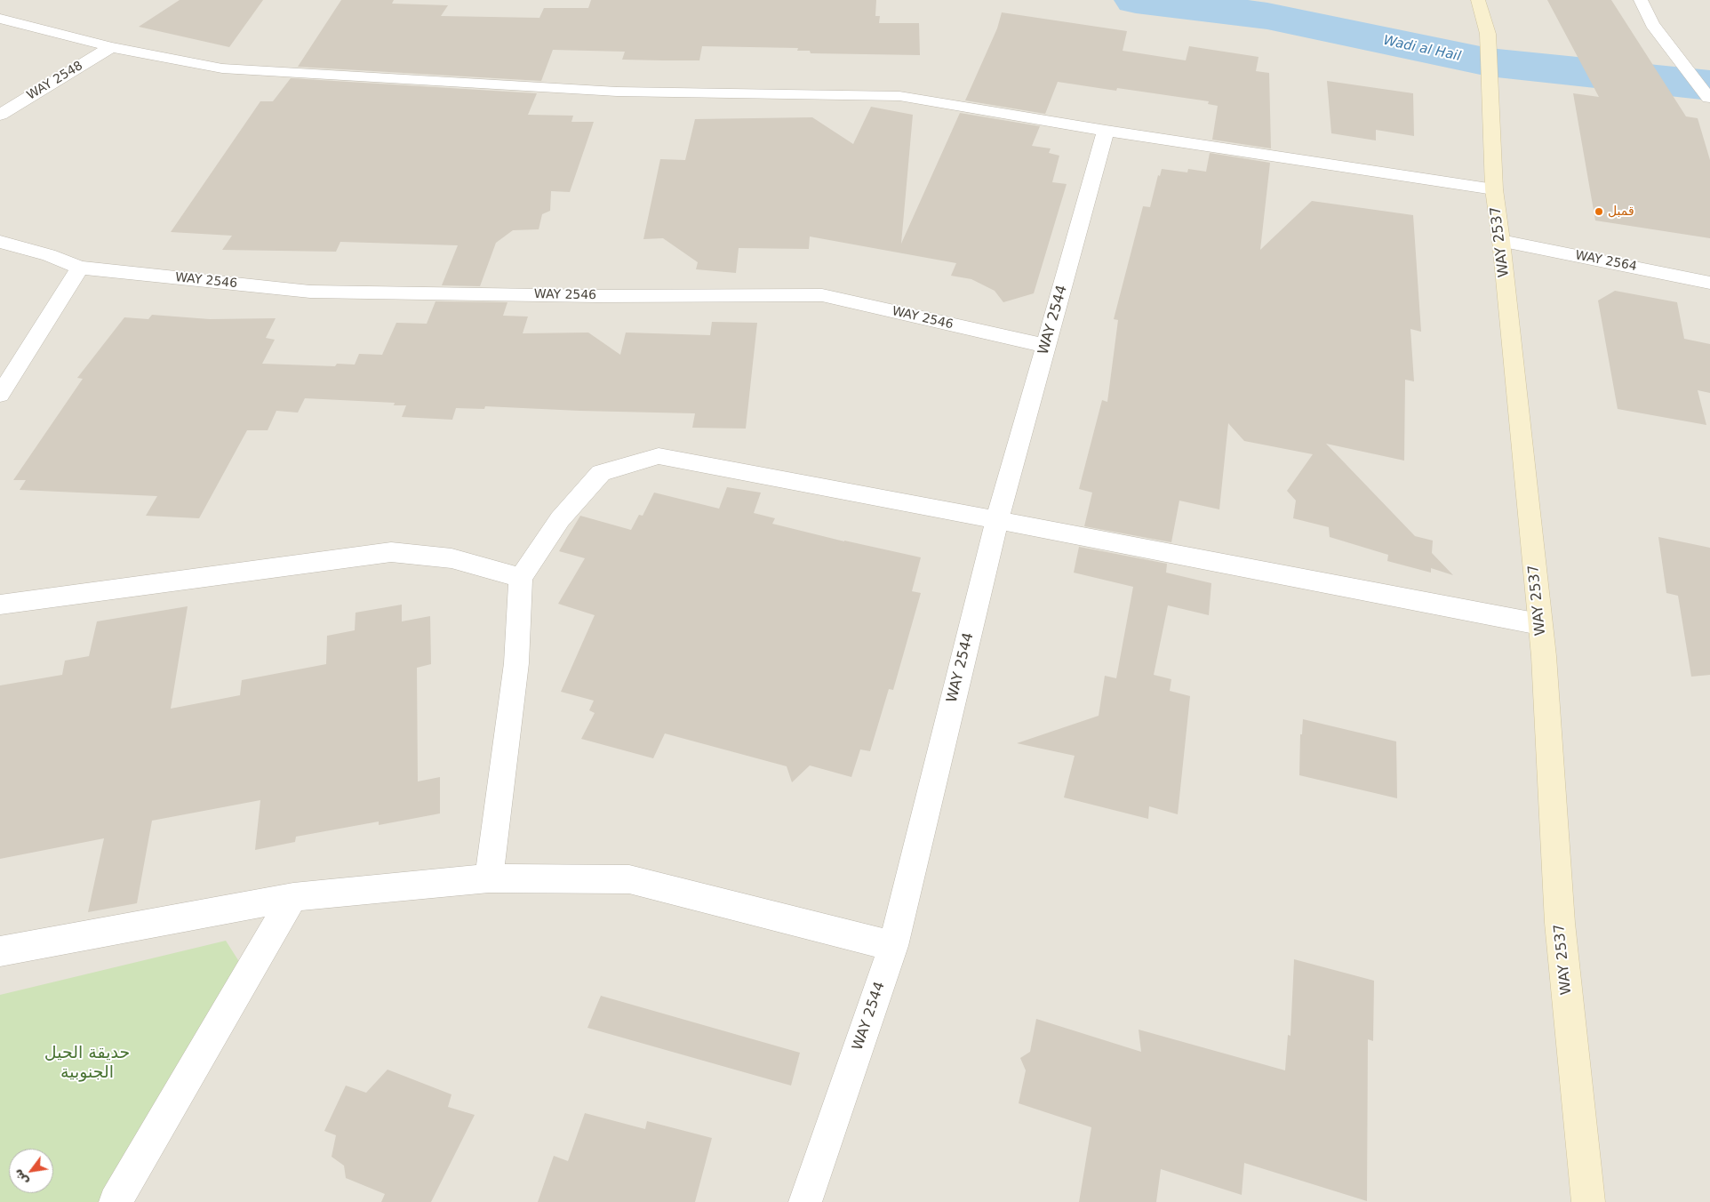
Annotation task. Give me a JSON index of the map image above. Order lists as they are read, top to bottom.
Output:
{
  "streets": {
    "street": [
      "WAY 2548",
      "WAY 2537",
      "WAY 2564",
      "WAY 2546",
      "WAY 2544"
    ]
  },
  "crossings": [
    ["WAY 2537", "WAY 2564"],
    ["WAY 2546", "WAY 2544"]
  ],
  "water": ["Wadi al Hail"],
  "parks": ["حديقة الحيل الجنوبية"],
  "places": ["قمبل"],
  "north": "bottom left"
}
